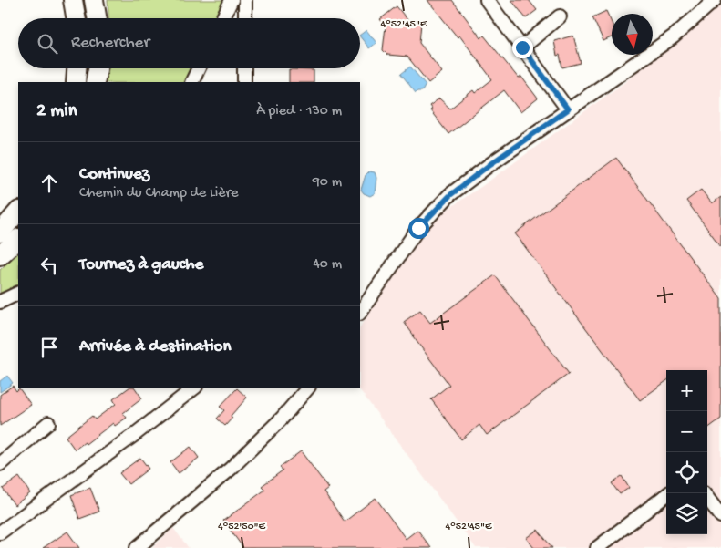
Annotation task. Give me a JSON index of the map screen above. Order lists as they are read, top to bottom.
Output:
{
  "north": "bottom",
  "page": {
    "search": "Rechercher",
    "heading": ["2 min", "À pied · 130 m"],
    "list": [
      ["Continuez", "Chemin du Champ de Lière", "90 m"],
      ["Tournez à gauche", "40 m"],
      "Arrivée à destination"
    ],
    "map_buttons": ["+", "−"]
  },
  "coordinates": ["4°52'45\"E", "4°52'50\"E"]
}
